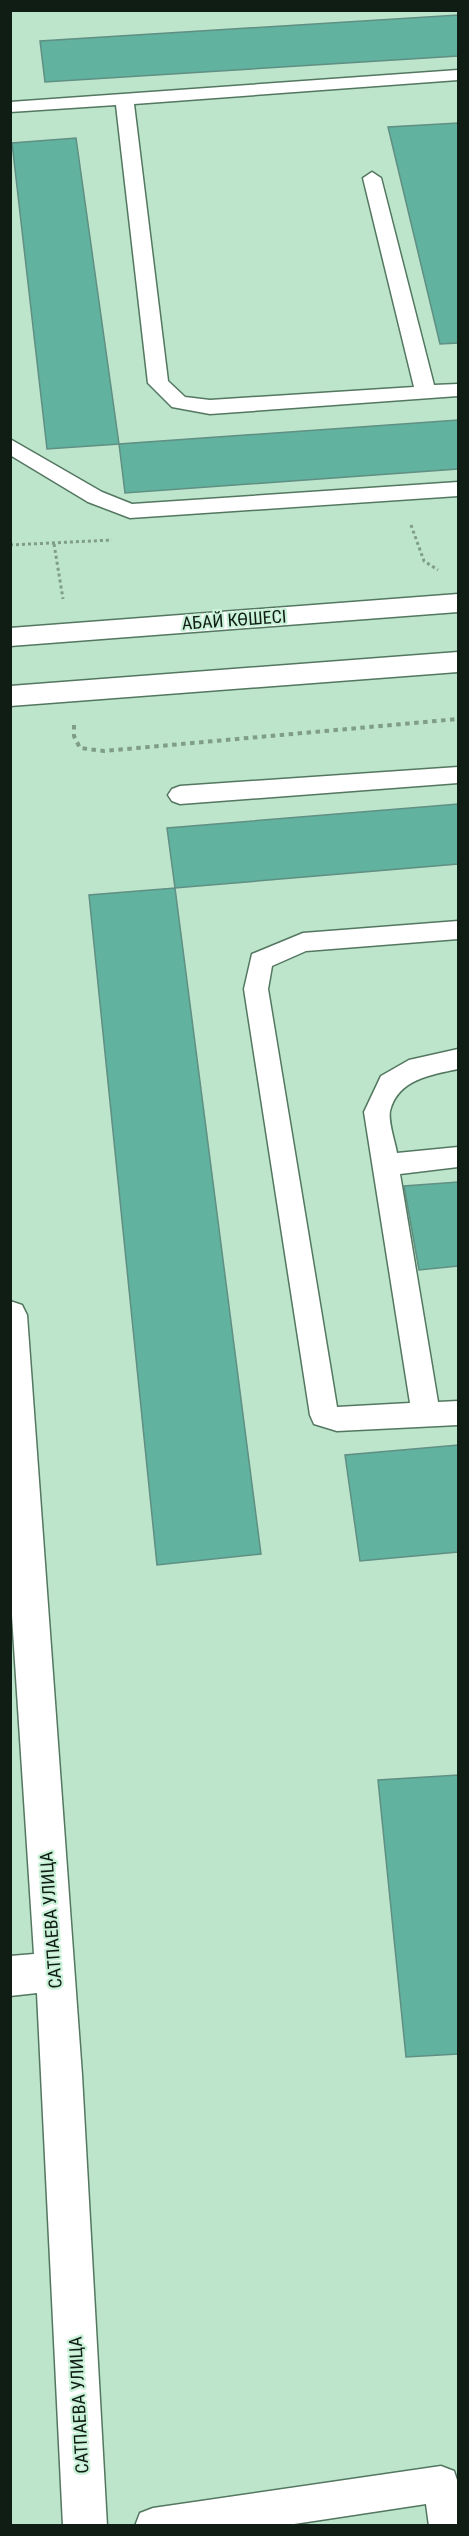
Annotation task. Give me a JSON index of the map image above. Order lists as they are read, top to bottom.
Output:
{
  "streets": {
    "street": ["АБАЙ КӨШЕСІ", "САТПАЕВА УЛИЦА"]
  }
}
